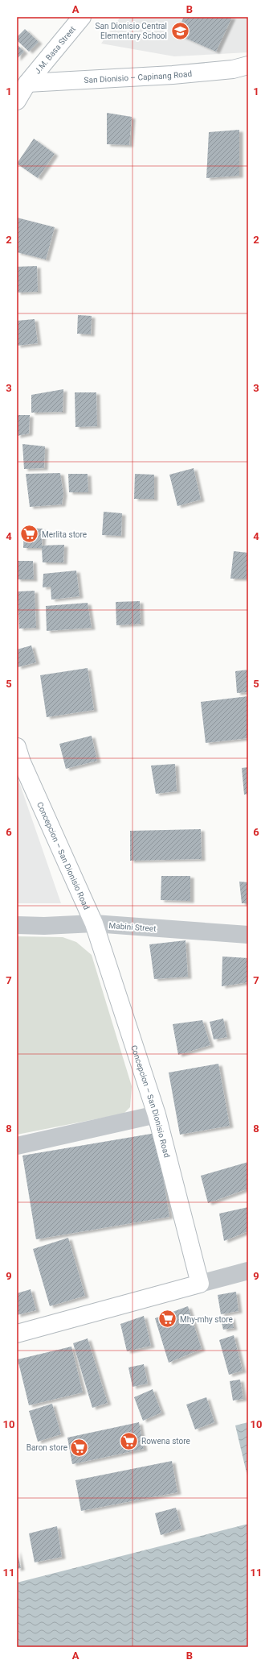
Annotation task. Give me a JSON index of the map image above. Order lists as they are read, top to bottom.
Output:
{
  "streets": {
    "main road": ["J.M. Basa Street", "San Dionisio – Capinang Road", "Concepcion – San Dionisio Road"],
    "street": ["Mabini Street"]
  },
  "crossings": [
    ["J.M. Basa Street", "San Dionisio – Capinang Road"],
    ["Concepcion – San Dionisio Road", "Mabini Street"]
  ],
  "places": {
    "school or university": ["San Dionisio Central Elementary School"],
    "supermarket": [
      "Merlita store",
      "Mhy-mhy store",
      "Rowena store",
      "Baron store"
    ]
  },
  "grid": {
    "columns": ["A", "B"],
    "rows": [
      "1",
      "2",
      "3",
      "4",
      "5",
      "6",
      "7",
      "8",
      "9",
      "10",
      "11"
    ]
  }
}
